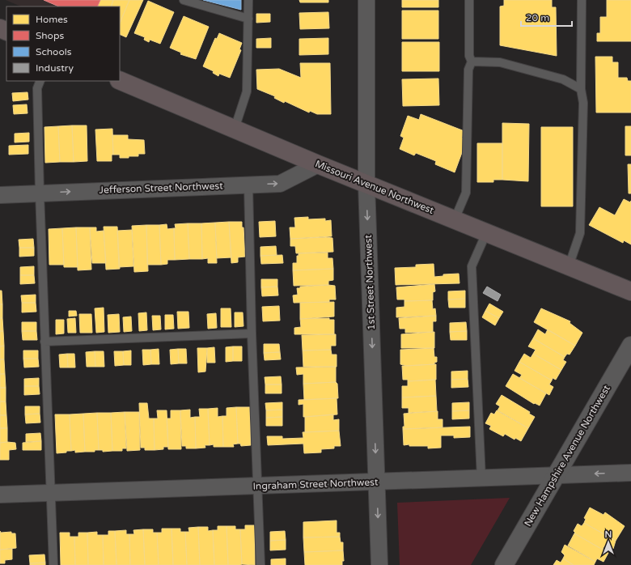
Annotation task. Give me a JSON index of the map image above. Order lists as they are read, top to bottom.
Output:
{
  "streets": {
    "main road": ["Missouri Avenue Northwest", "New Hampshire Avenue Northwest"],
    "street": ["Jefferson Street Northwest", "1st Street Northwest", "Ingraham Street Northwest"]
  },
  "crossings": [
    ["Missouri Avenue Northwest", "Jefferson Street Northwest"],
    ["Missouri Avenue Northwest", "1st Street Northwest"],
    ["1st Street Northwest", "Ingraham Street Northwest"],
    ["New Hampshire Avenue Northwest", "Ingraham Street Northwest"]
  ],
  "one_way": ["Jefferson Street Northwest", "1st Street Northwest"],
  "legend": [
    "Homes",
    "Shops",
    "Schools",
    "Industry"
  ],
  "scale_bar": "20 m",
  "north": "top"
}
